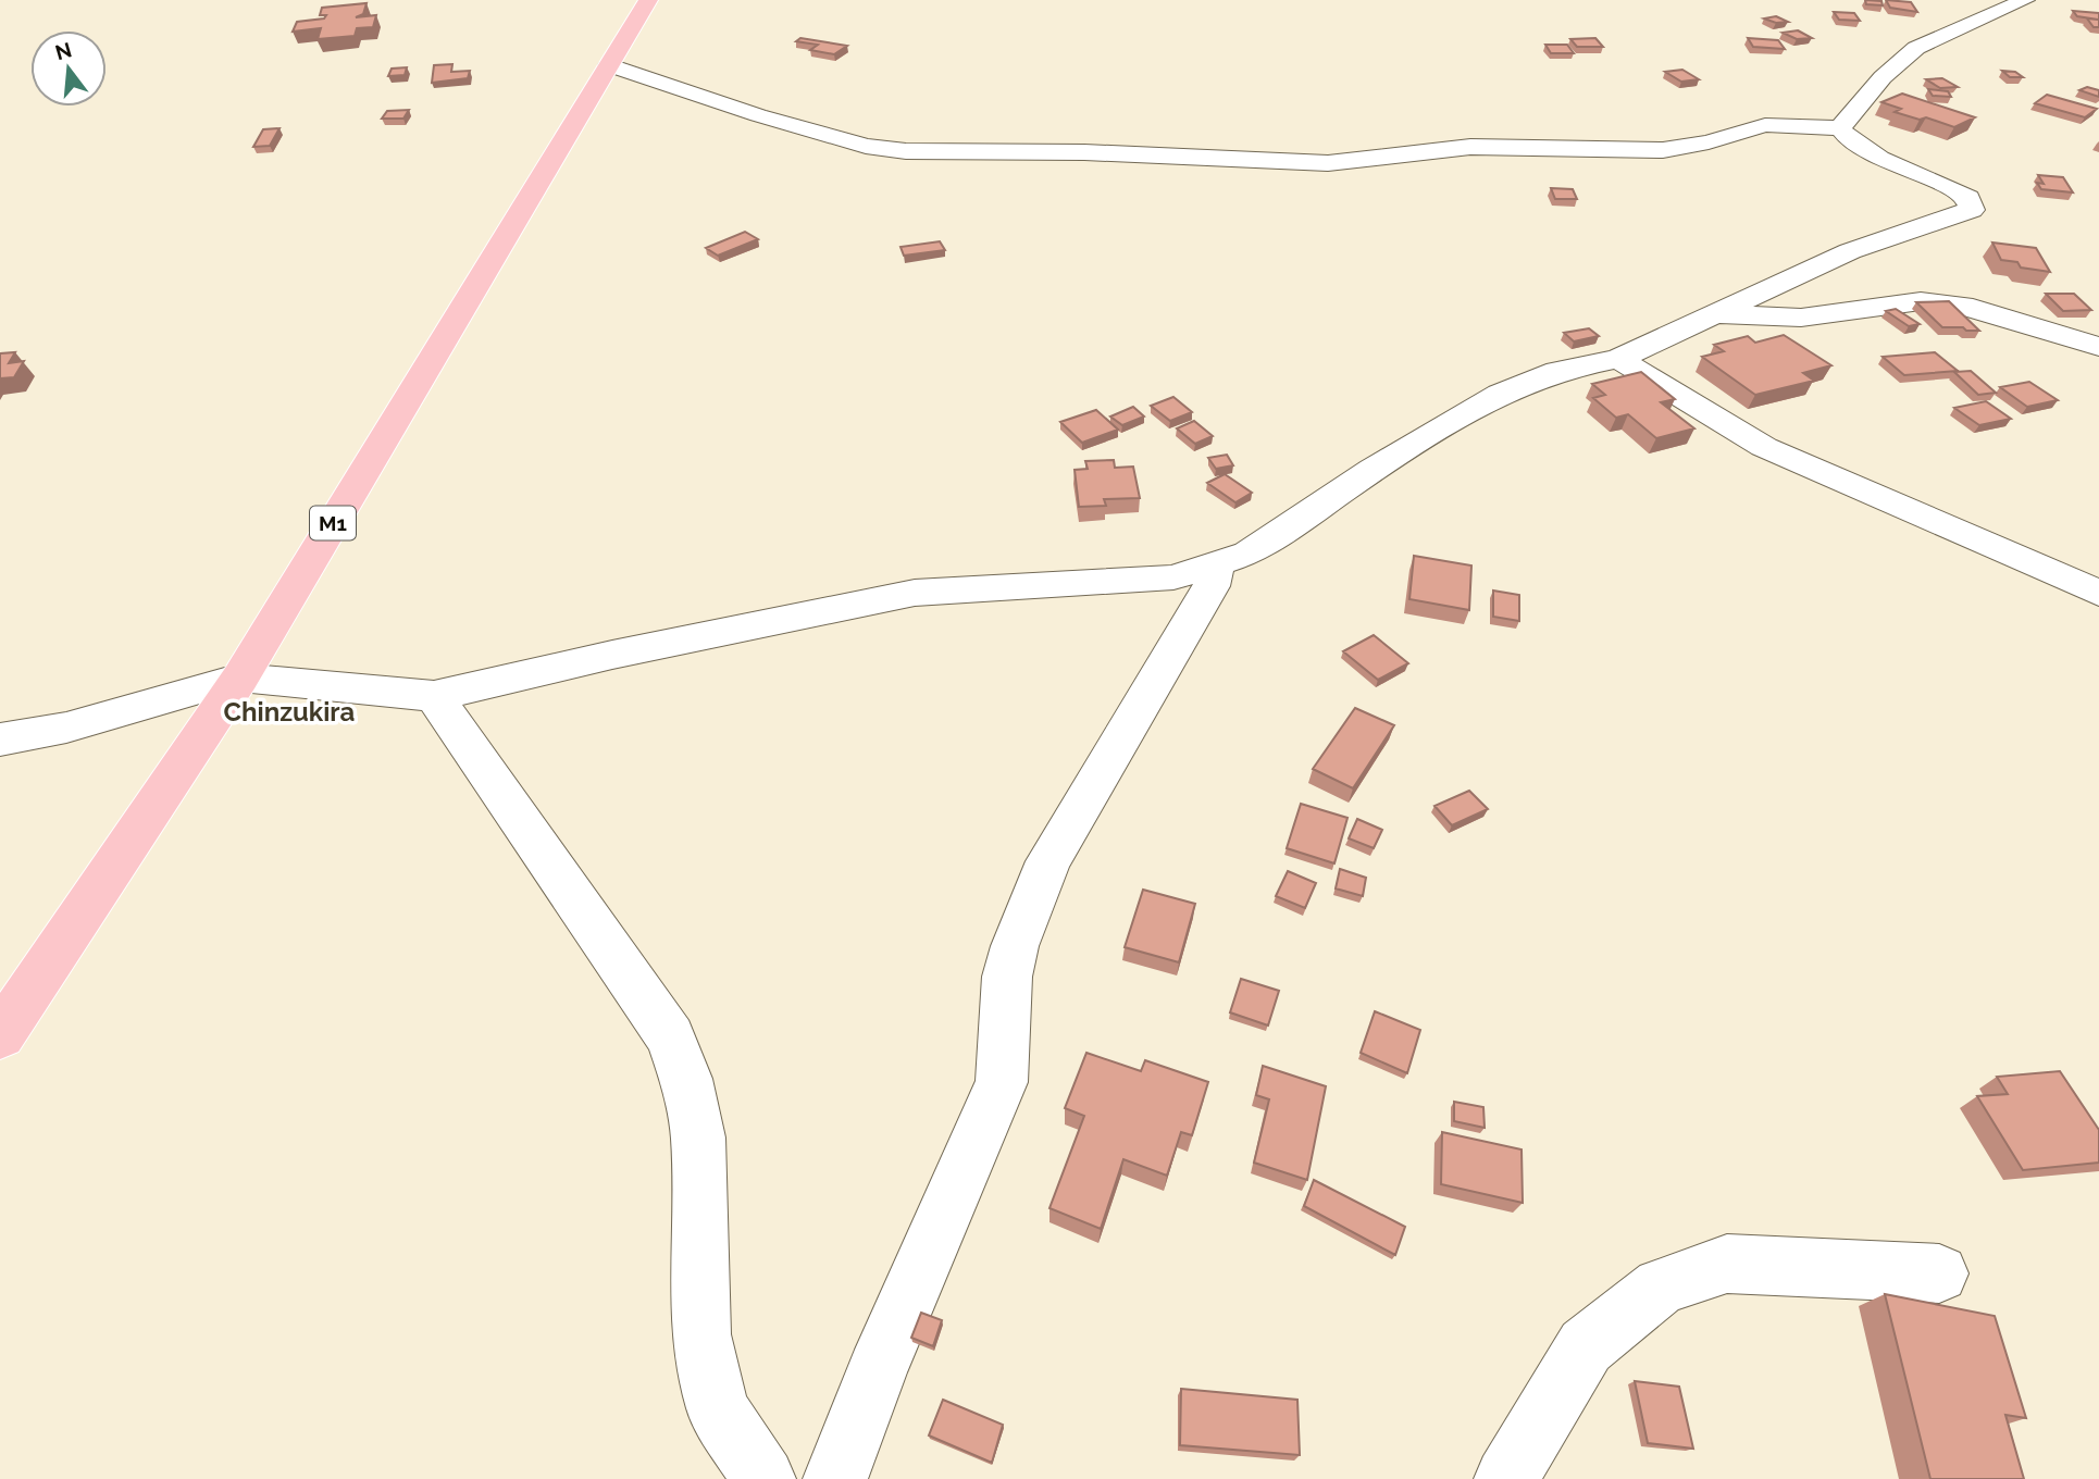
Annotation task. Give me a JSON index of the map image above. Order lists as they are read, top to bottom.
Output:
{
  "streets": {
    "highway": ["M1"]
  },
  "districts": ["Chinzukira"],
  "north": "top"
}
